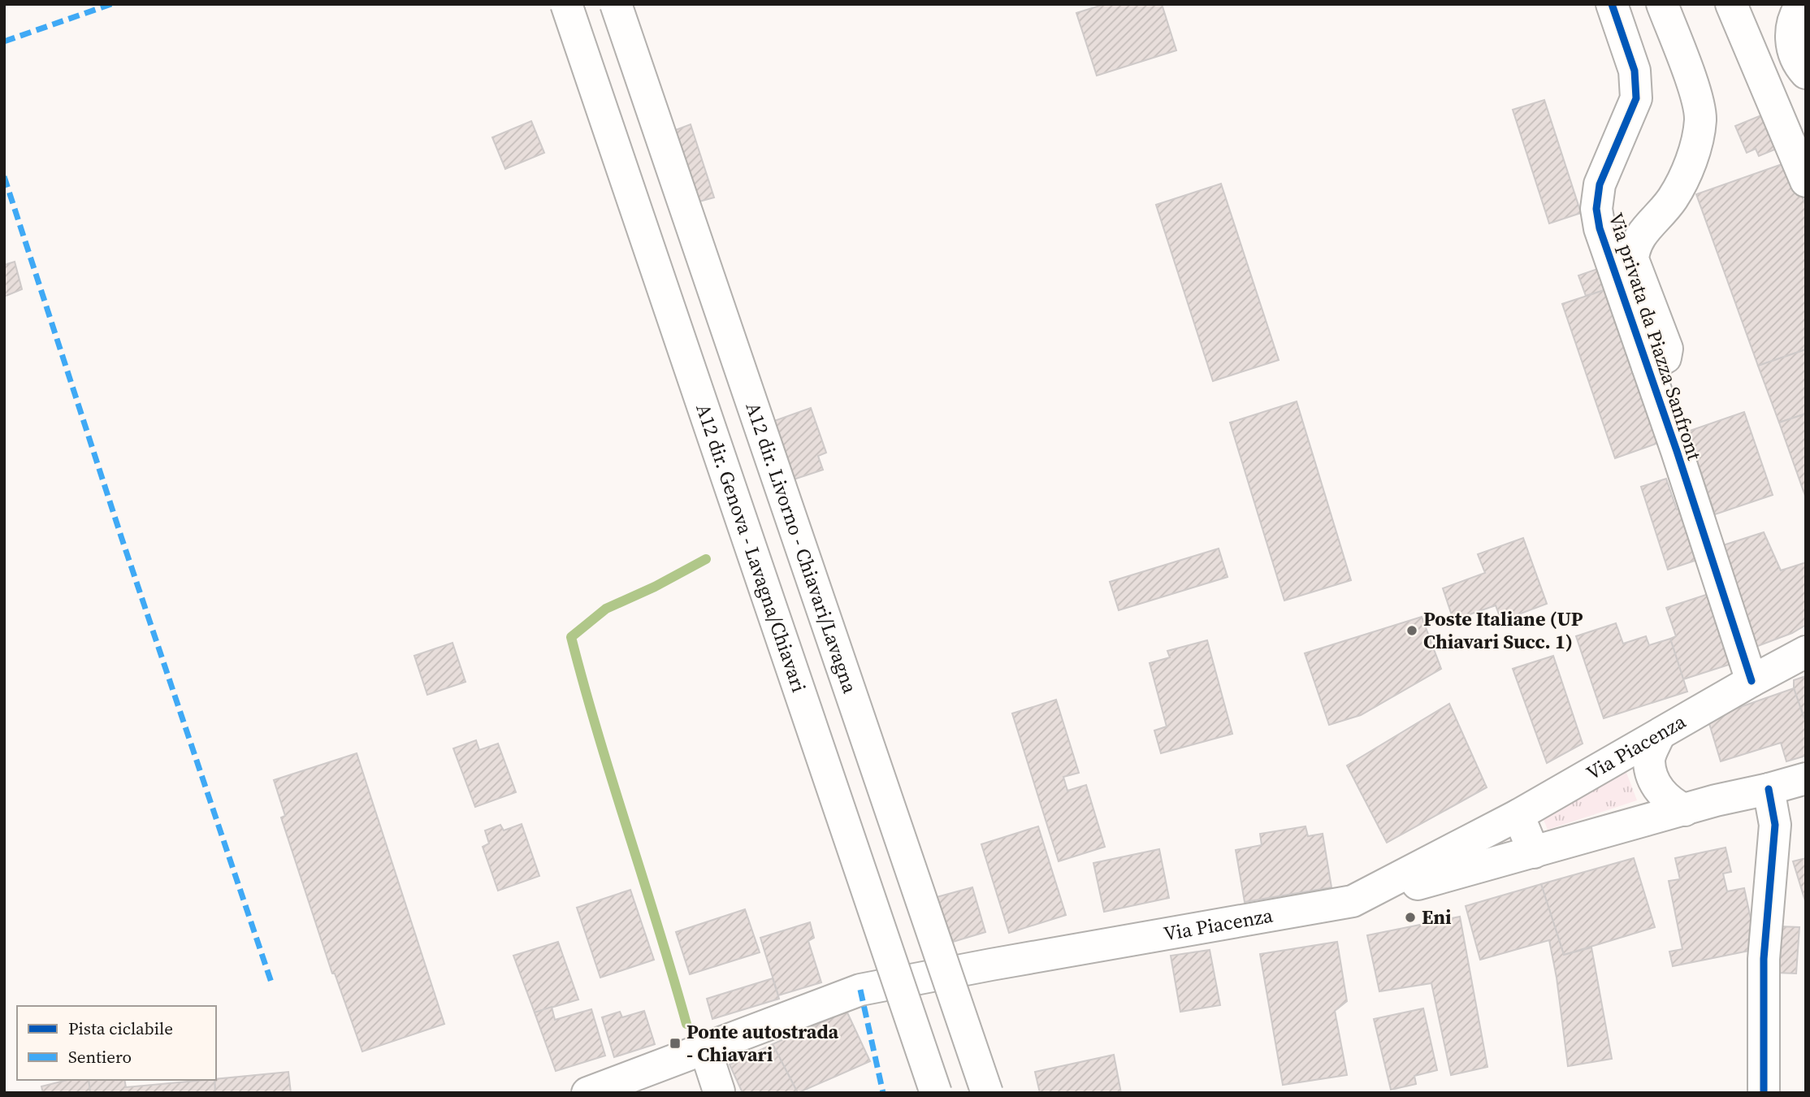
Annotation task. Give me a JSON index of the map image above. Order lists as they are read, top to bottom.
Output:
{
  "streets": {
    "main road": [
      "Via privata da Piazza Sanfront",
      "A12 dir. Genova - Lavagna/Chiavari",
      "A12 dir. Livorno - Chiavari/Lavagna",
      "Via Piacenza"
    ]
  },
  "crossings": [
    ["Via privata da Piazza Sanfront", "Via Piacenza"]
  ],
  "places": {
    "other": ["Poste Italiane (UP Chiavari Succ. 1)", "Eni"],
    "transit": ["Ponte autostrada - Chiavari"]
  },
  "legend": ["Pista ciclabile", "Sentiero"]
}
